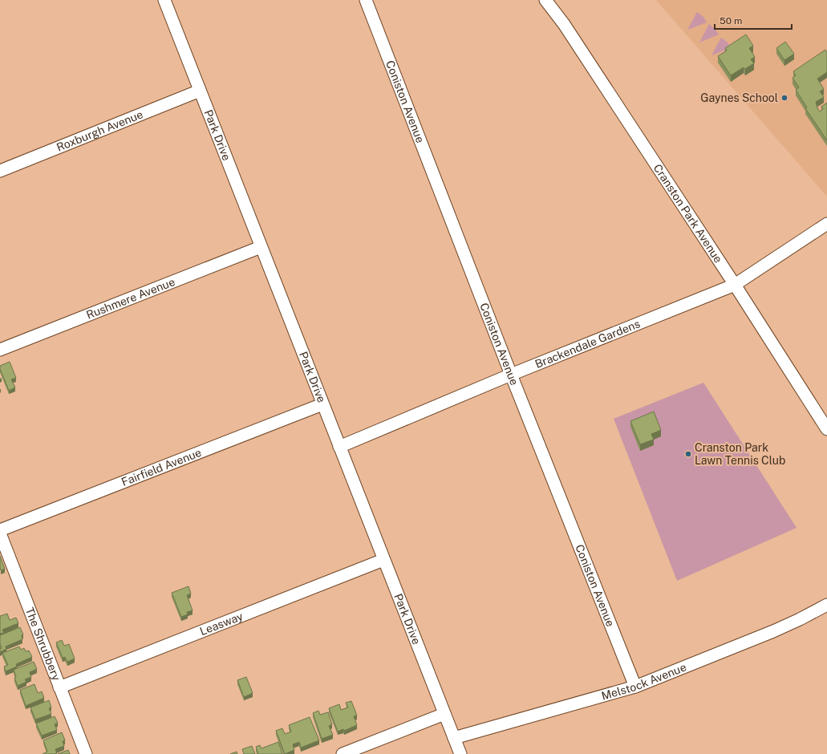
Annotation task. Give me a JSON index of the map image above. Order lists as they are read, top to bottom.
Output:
{
  "streets": {
    "street": [
      "Coniston Avenue",
      "Roxburgh Avenue",
      "Park Drive",
      "Cranston Park Avenue",
      "Rushmere Avenue",
      "Brackendale Gardens",
      "Fairfield Avenue",
      "Leasway",
      "The Shrubbery",
      "Melstock Avenue"
    ]
  },
  "crossings": [
    ["Coniston Avenue", "Brackendale Gardens"],
    ["Coniston Avenue", "Melstock Avenue"],
    ["Roxburgh Avenue", "Park Drive"],
    ["Park Drive", "Rushmere Avenue"],
    ["Park Drive", "Brackendale Gardens"],
    ["Park Drive", "Fairfield Avenue"],
    ["Park Drive", "Leasway"],
    ["Park Drive", "Melstock Avenue"],
    ["Cranston Park Avenue", "Brackendale Gardens"],
    ["Leasway", "The Shrubbery"]
  ],
  "places": ["Gaynes School", "Cranston Park Lawn Tennis Club"],
  "scale_bar": "50 m"
}
